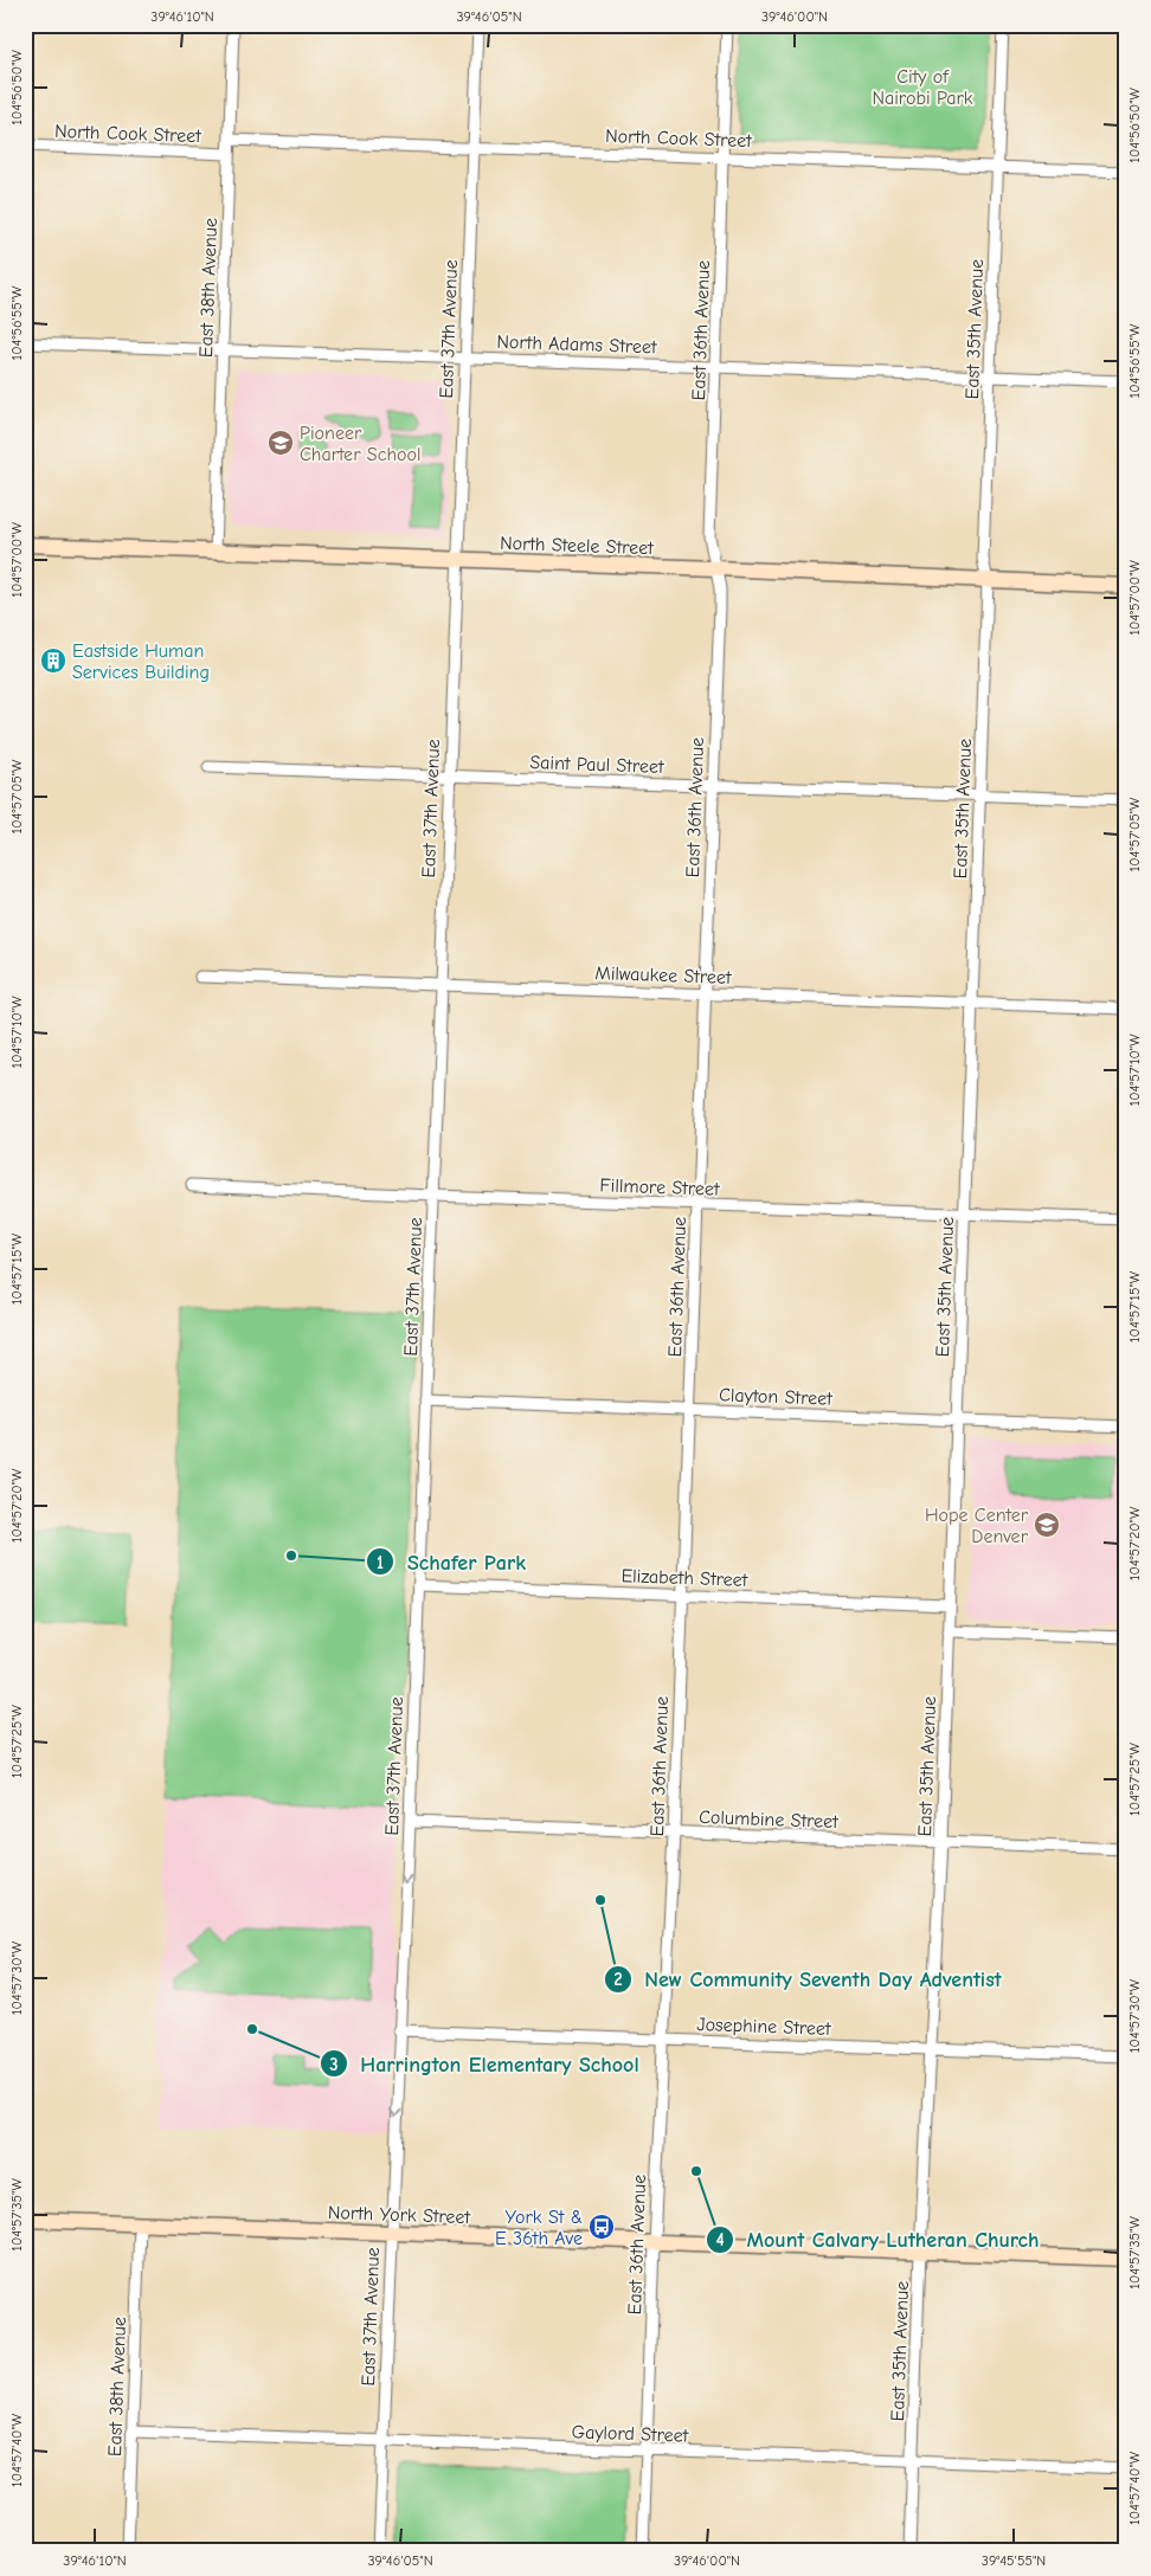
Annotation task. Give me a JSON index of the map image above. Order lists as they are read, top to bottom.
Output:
{
  "streets": {
    "street": [
      "North Cook Street",
      "East 38th Avenue",
      "East 37th Avenue",
      "East 35th Avenue",
      "East 36th Avenue",
      "North Adams Street",
      "North Steele Street",
      "Saint Paul Street",
      "Milwaukee Street",
      "Fillmore Street",
      "Clayton Street",
      "Elizabeth Street",
      "Columbine Street",
      "Josephine Street",
      "North York Street",
      "Gaylord Street"
    ]
  },
  "crossings": [
    ["North Cook Street", "East 38th Avenue"],
    ["North Cook Street", "East 37th Avenue"],
    ["North Cook Street", "East 35th Avenue"],
    ["North Cook Street", "East 36th Avenue"],
    ["East 38th Avenue", "North Adams Street"],
    ["East 38th Avenue", "North Steele Street"],
    ["East 38th Avenue", "North York Street"],
    ["East 38th Avenue", "Gaylord Street"],
    ["East 37th Avenue", "North Adams Street"],
    ["East 37th Avenue", "North Steele Street"],
    ["East 37th Avenue", "Saint Paul Street"],
    ["East 37th Avenue", "Milwaukee Street"],
    ["East 37th Avenue", "Fillmore Street"],
    ["East 37th Avenue", "Clayton Street"],
    ["East 37th Avenue", "Elizabeth Street"],
    ["East 37th Avenue", "Columbine Street"],
    ["East 37th Avenue", "Josephine Street"],
    ["East 37th Avenue", "North York Street"],
    ["East 37th Avenue", "Gaylord Street"],
    ["East 35th Avenue", "North Adams Street"],
    ["East 35th Avenue", "North Steele Street"],
    ["East 35th Avenue", "Saint Paul Street"],
    ["East 35th Avenue", "Milwaukee Street"],
    ["East 35th Avenue", "Fillmore Street"],
    ["East 35th Avenue", "Clayton Street"],
    ["East 35th Avenue", "Elizabeth Street"],
    ["East 35th Avenue", "Columbine Street"],
    ["East 35th Avenue", "Josephine Street"],
    ["East 35th Avenue", "North York Street"],
    ["East 35th Avenue", "Gaylord Street"],
    ["East 36th Avenue", "North Adams Street"],
    ["East 36th Avenue", "North Steele Street"],
    ["East 36th Avenue", "Saint Paul Street"],
    ["East 36th Avenue", "Milwaukee Street"],
    ["East 36th Avenue", "Fillmore Street"],
    ["East 36th Avenue", "Clayton Street"],
    ["East 36th Avenue", "Elizabeth Street"],
    ["East 36th Avenue", "Columbine Street"],
    ["East 36th Avenue", "Josephine Street"],
    ["East 36th Avenue", "North York Street"],
    ["East 36th Avenue", "Gaylord Street"]
  ],
  "parks": ["City of Nairobi Park"],
  "places": {
    "school or university": ["Pioneer Charter School", "Hope Center Denver"],
    "building": ["Eastside Human Services Building"],
    "other": [
      "Schafer Park",
      "New Community Seventh Day Adventist",
      "Harrington Elementary School",
      "Mount Calvary Lutheran Church"
    ],
    "bus stop": ["York St & E 36th Ave"]
  },
  "coordinates": [
    "39°46'10\"N",
    "39°46'05\"N",
    "39°46'00\"N",
    "104°56'50\"W",
    "104°56'55\"W",
    "104°57'00\"W",
    "104°57'05\"W",
    "104°57'10\"W",
    "104°57'15\"W",
    "104°57'20\"W",
    "104°57'25\"W",
    "104°57'30\"W",
    "104°57'35\"W",
    "104°57'40\"W",
    "39°45'55\"N"
  ]
}
